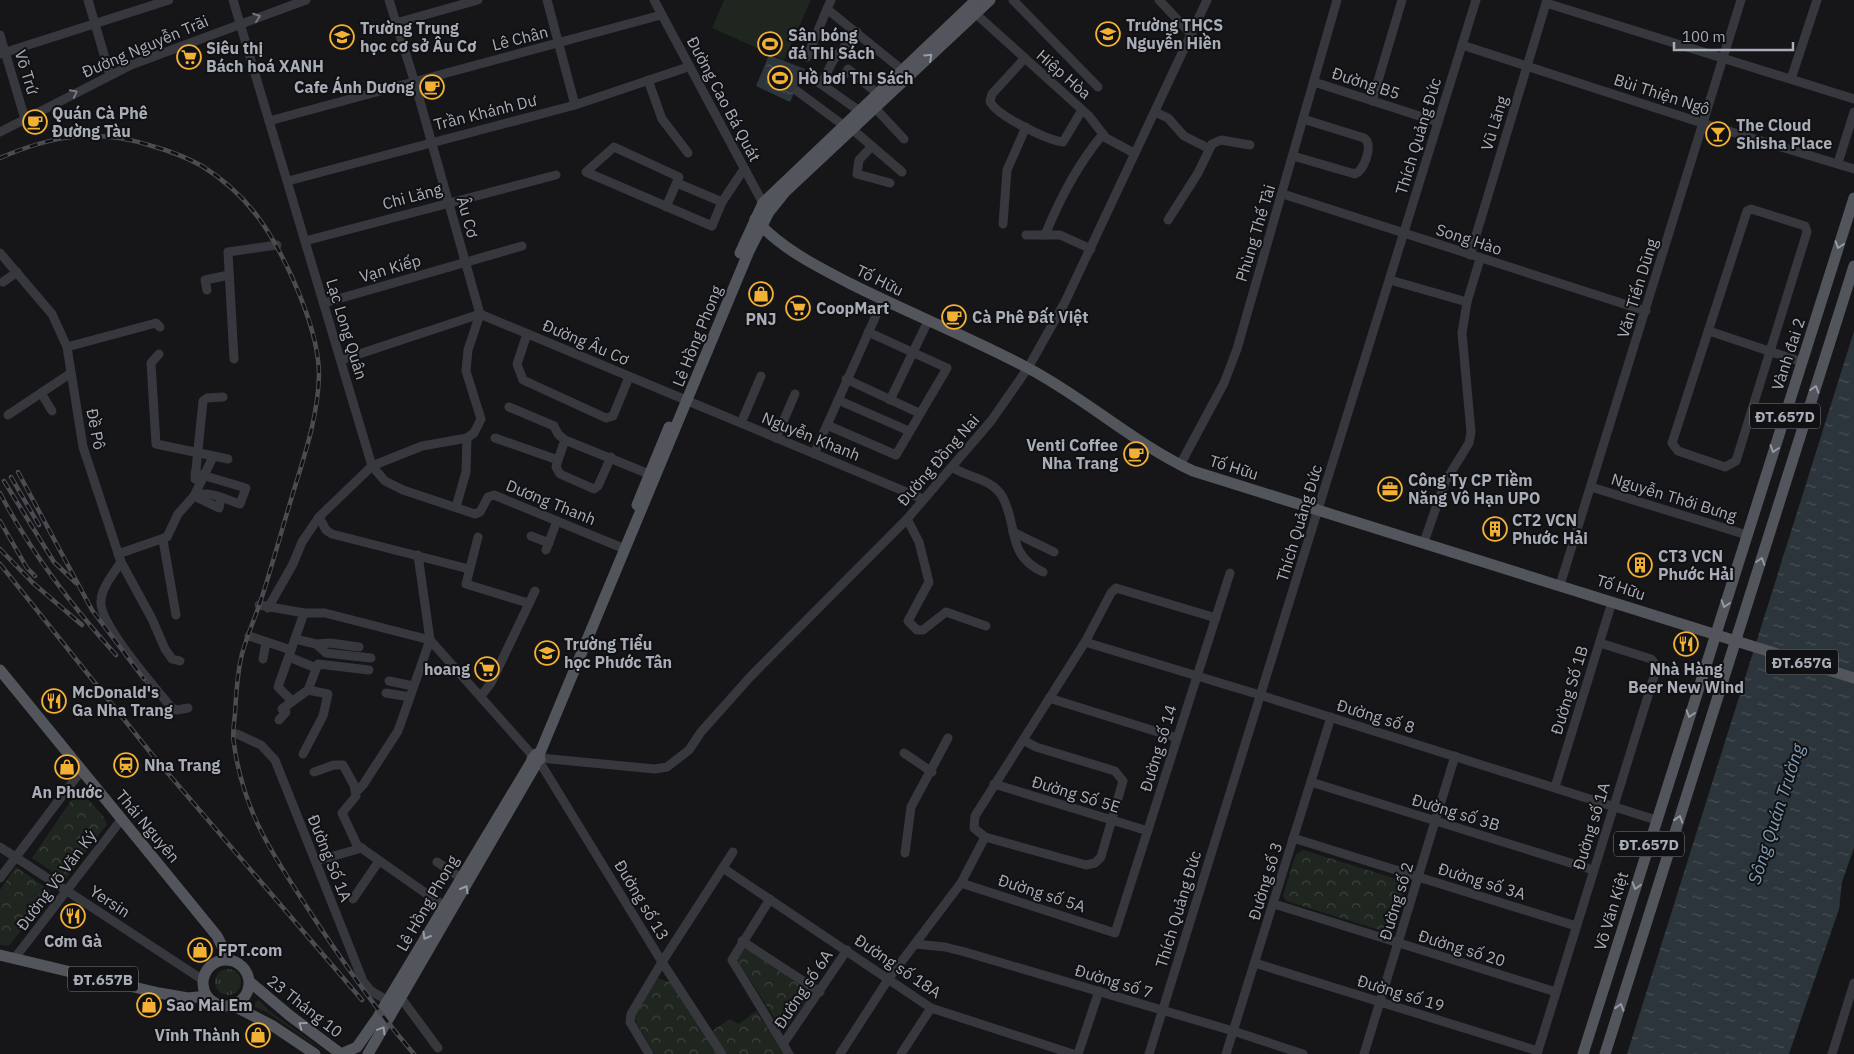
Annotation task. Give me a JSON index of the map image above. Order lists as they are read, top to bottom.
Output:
{
  "streets": {
    "main road": [
      "Tố Hữu",
      "Lê Hồng Phong",
      "Vành đai 2",
      "ĐT.657D",
      "ĐT.657G",
      "Thái Nguyên",
      "Võ Văn Kiệt",
      "ĐT.657B",
      "23 Tháng 10"
    ],
    "street": [
      "Lê Chân",
      "Đường Nguyễn Trãi",
      "Võ Trứ",
      "Hiệp Hòa",
      "Đường B5",
      "Bùi Thiện Ngô",
      "Đường Cao Bá Quát",
      "Trần Khánh Dư",
      "Vũ Lăng",
      "Thích Quảng Đức",
      "Chi Lăng",
      "Âu Cơ",
      "Phùng Thế Tài",
      "Song Hào",
      "Vạn Kiếp",
      "Văn Tiến Dũng",
      "Lạc Long Quân",
      "Đường Âu Cơ",
      "Đề Pô",
      "Nguyễn Khanh",
      "Đường Đồng Nai",
      "Nguyễn Thới Bưng",
      "Dương Thanh",
      "Đường Số 1B",
      "Đường số 8",
      "Đường số 14",
      "Đường Số 5E",
      "Đường số 3B",
      "Đường số 1A",
      "Đường Số 1A",
      "Đường Võ Văn Ký",
      "Đường số 3",
      "Đường số 3A",
      "Đường số 5A",
      "Đường số 13",
      "Yersin",
      "Đường số 2",
      "Đường số 20",
      "Đường số 18A",
      "Đường số 7",
      "Đường số 6A",
      "Đường số 19"
    ]
  },
  "crossings": [
    ["Lê Chân", "Đường Cao Bá Quát"],
    ["Lê Chân", "Âu Cơ"],
    ["Lê Chân", "Lạc Long Quân"],
    ["Đường Nguyễn Trãi", "Võ Trứ"],
    ["Đường Nguyễn Trãi", "Lạc Long Quân"],
    ["Hiệp Hòa", "Lê Hồng Phong"],
    ["Hiệp Hòa", "Đường Đồng Nai"],
    ["Đường B5", "Thích Quảng Đức"],
    ["Đường B5", "Phùng Thế Tài"],
    ["Bùi Thiện Ngô", "Vũ Lăng"],
    ["Bùi Thiện Ngô", "Thích Quảng Đức"],
    ["Bùi Thiện Ngô", "Văn Tiến Dũng"],
    ["Đường Cao Bá Quát", "Trần Khánh Dư"],
    ["Đường Cao Bá Quát", "Lê Hồng Phong"],
    ["Trần Khánh Dư", "Âu Cơ"],
    ["Trần Khánh Dư", "Lạc Long Quân"],
    ["Vũ Lăng", "Song Hào"],
    ["Thích Quảng Đức", "Song Hào"],
    ["Thích Quảng Đức", "Tố Hữu"],
    ["Thích Quảng Đức", "Đường số 8"],
    ["Thích Quảng Đức", "Đường số 7"],
    ["Chi Lăng", "Âu Cơ"],
    ["Chi Lăng", "Lạc Long Quân"],
    ["Âu Cơ", "Vạn Kiếp"],
    ["Âu Cơ", "Đường Âu Cơ"],
    ["Phùng Thế Tài", "Song Hào"],
    ["Phùng Thế Tài", "Tố Hữu"],
    ["Song Hào", "Văn Tiến Dũng"],
    ["Vạn Kiếp", "Lạc Long Quân"],
    ["Tố Hữu", "Văn Tiến Dũng"],
    ["Tố Hữu", "Lê Hồng Phong"],
    ["Tố Hữu", "Vành đai 2"],
    ["Tố Hữu", "ĐT.657D"],
    ["Tố Hữu", "Đường Đồng Nai"],
    ["Tố Hữu", "Đường Số 1B"],
    ["Tố Hữu", "Võ Văn Kiệt"],
    ["Văn Tiến Dũng", "Nguyễn Thới Bưng"],
    ["Lạc Long Quân", "Dương Thanh"],
    ["Lê Hồng Phong", "Đường Âu Cơ"],
    ["Lê Hồng Phong", "Nguyễn Khanh"],
    ["Lê Hồng Phong", "Đường Đồng Nai"],
    ["Lê Hồng Phong", "Dương Thanh"],
    ["Lê Hồng Phong", "Đường Số 1A"],
    ["Lê Hồng Phong", "Đường số 13"],
    ["Lê Hồng Phong", "23 Tháng 10"],
    ["Đường Âu Cơ", "Nguyễn Khanh"],
    ["Vành đai 2", "Nguyễn Thới Bưng"],
    ["Vành đai 2", "Võ Văn Kiệt"],
    ["Nguyễn Khanh", "Đường Đồng Nai"],
    ["Đường Đồng Nai", "Đường số 13"],
    ["Đường Số 1B", "Đường số 8"],
    ["Đường Số 1B", "Đường số 1A"],
    ["Đường số 8", "Đường số 14"],
    ["Đường số 8", "Đường số 1A"],
    ["Đường số 8", "Đường số 3"],
    ["Đường số 8", "Đường số 2"],
    ["Đường số 8", "Võ Văn Kiệt"],
    ["Đường số 14", "Đường Số 5E"],
    ["Đường số 14", "Đường số 5A"],
    ["Đường số 3B", "Đường số 1A"],
    ["Đường số 3B", "Đường số 3"],
    ["Đường số 3B", "Đường số 2"],
    ["Thái Nguyên", "Đường Võ Văn Ký"],
    ["Thái Nguyên", "Yersin"],
    ["Thái Nguyên", "ĐT.657B"],
    ["Thái Nguyên", "23 Tháng 10"],
    ["Đường số 1A", "Đường số 3A"],
    ["Đường số 1A", "Đường số 20"],
    ["Đường số 1A", "Đường số 19"],
    ["Đường Võ Văn Ký", "Yersin"],
    ["Đường Võ Văn Ký", "ĐT.657B"],
    ["Đường số 3", "Đường số 3A"],
    ["Đường số 3", "Đường số 20"],
    ["Đường số 3", "Đường số 7"],
    ["Đường số 3", "Đường số 19"],
    ["Đường số 3A", "Đường số 2"],
    ["Yersin", "ĐT.657B"],
    ["Yersin", "23 Tháng 10"],
    ["Đường số 2", "Đường số 20"],
    ["Đường số 2", "Đường số 19"],
    ["Đường số 18A", "Đường số 6A"],
    ["ĐT.657B", "23 Tháng 10"]
  ],
  "water": ["Sông Quán Trường"],
  "places": {
    "school or university": ["Trường THCS Nguyễn Hiền", "Trường Trung học cơ sở Âu Cơ", "Trường Tiểu học Phước Tân"],
    "sports": ["Sân bóng đá Thi Sách", "Hồ bơi Thi Sách"],
    "supermarket": ["Siêu thị Bách hoá XANH", "CoopMart", "hoang"],
    "cafe": [
      "Cafe Ánh Dương",
      "Quán Cà Phê Đường Tàu",
      "Cà Phê Đất Việt",
      "Venti Coffee Nha Trang"
    ],
    "bar": ["The Cloud Shisha Place"],
    "shop": [
      "PNJ",
      "An Phước",
      "FPT.com",
      "Sao Mai Em",
      "Vĩnh Thành"
    ],
    "office": ["Công Ty CP Tiềm Năng Vô Hạn UPO"],
    "building": ["CT2 VCN Phước Hải", "CT3 VCN Phước Hải"],
    "restaurant": ["Nhà Hàng Beer New Wind", "McDonald's Ga Nha Trang", "Cơm Gà"],
    "station": ["Nha Trang"]
  },
  "scale_bar": "100 m"
}
